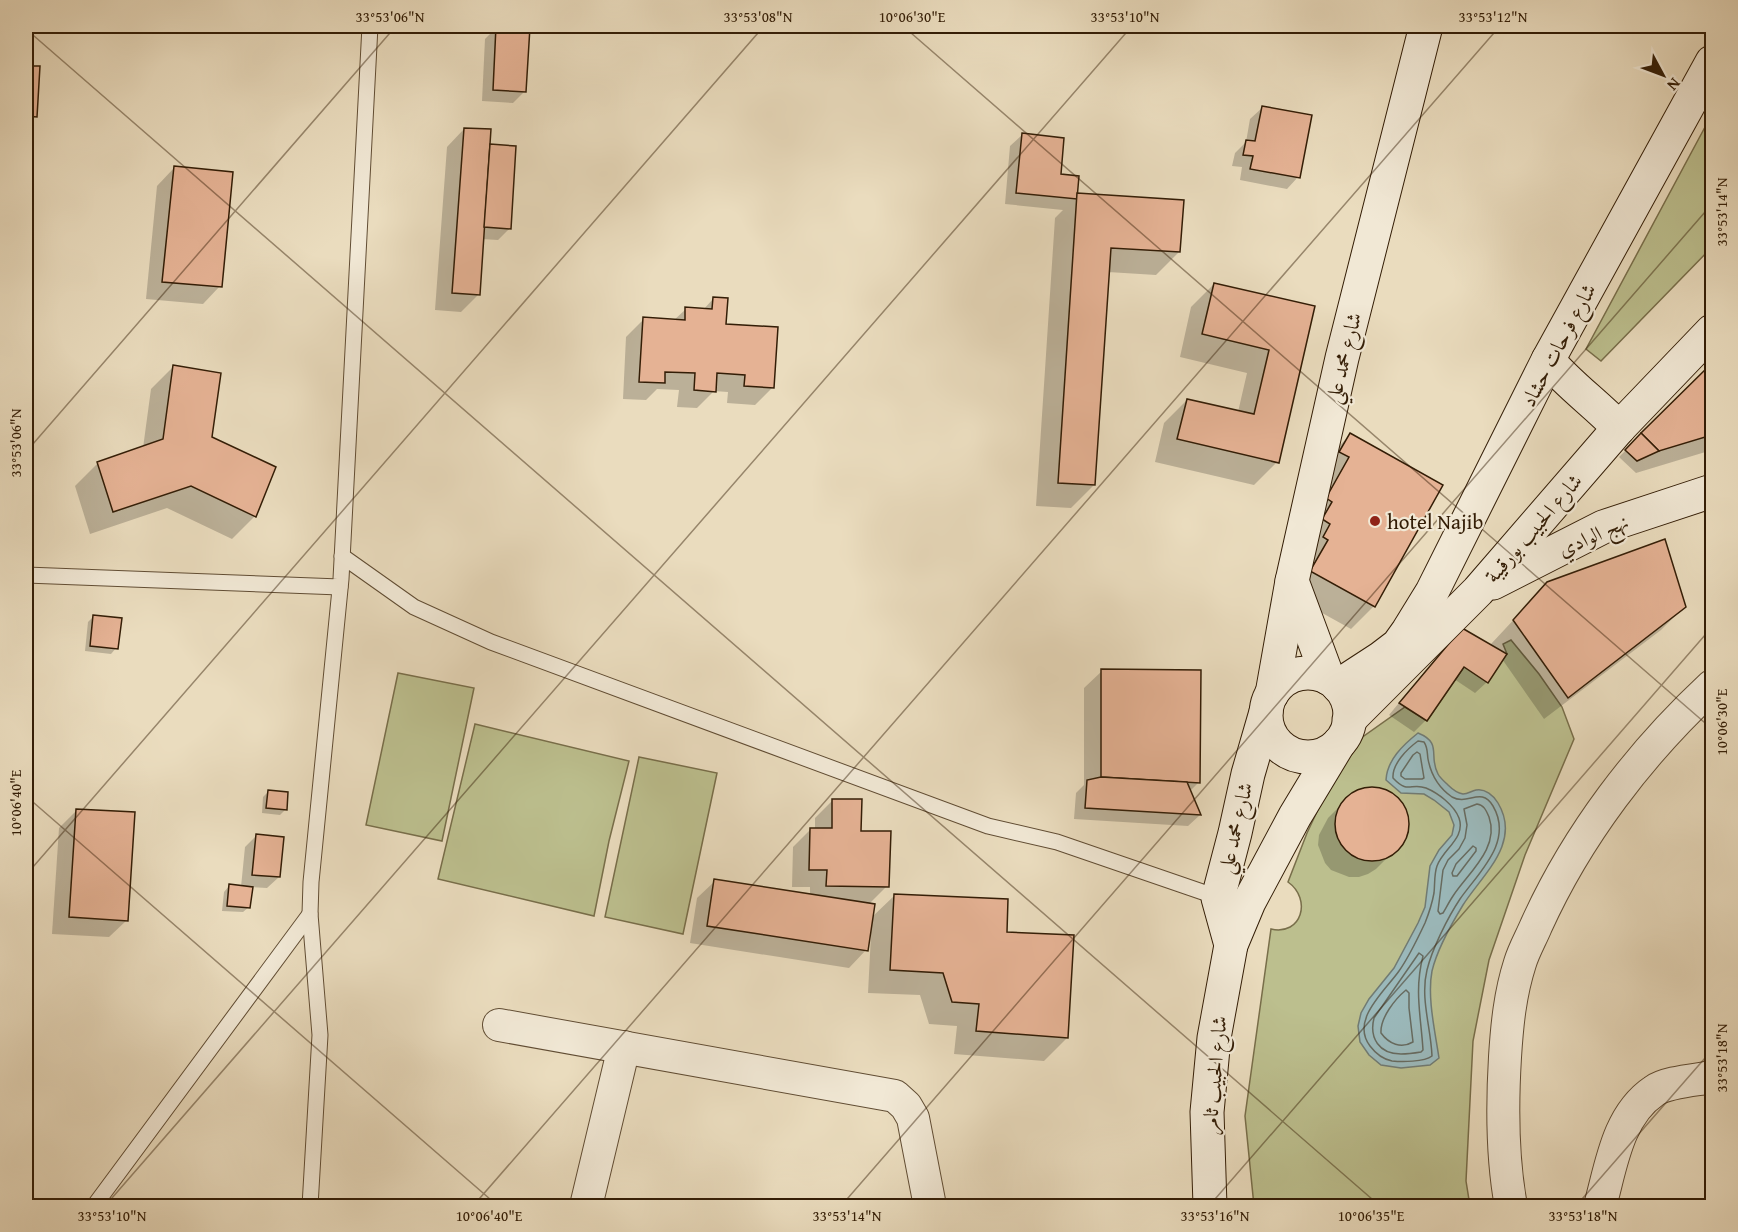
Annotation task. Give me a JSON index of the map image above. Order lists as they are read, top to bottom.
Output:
{
  "streets": {
    "street": [
      "شارع فرحات حشاد",
      "شارع محمد علي",
      "شارع الحبيب بورقيبة",
      "نهج الوادي",
      "شارع الحبيب ثامر"
    ]
  },
  "crossings": [
    ["شارع فرحات حشاد", "شارع محمد علي"],
    ["شارع فرحات حشاد", "شارع الحبيب بورقيبة"],
    ["شارع محمد علي", "شارع الحبيب بورقيبة"],
    ["شارع الحبيب بورقيبة", "نهج الوادي"],
    ["شارع الحبيب بورقيبة", "شارع الحبيب ثامر"]
  ],
  "places": ["hotel Najib"],
  "north": "bottom right",
  "coordinates": [
    "33°53'06\"N",
    "33°53'08\"N",
    "10°06'30\"E",
    "33°53'10\"N",
    "33°53'12\"N",
    "33°53'14\"N",
    "10°06'40\"E",
    "33°53'18\"N",
    "33°53'16\"N",
    "10°06'35\"E"
  ]
}
